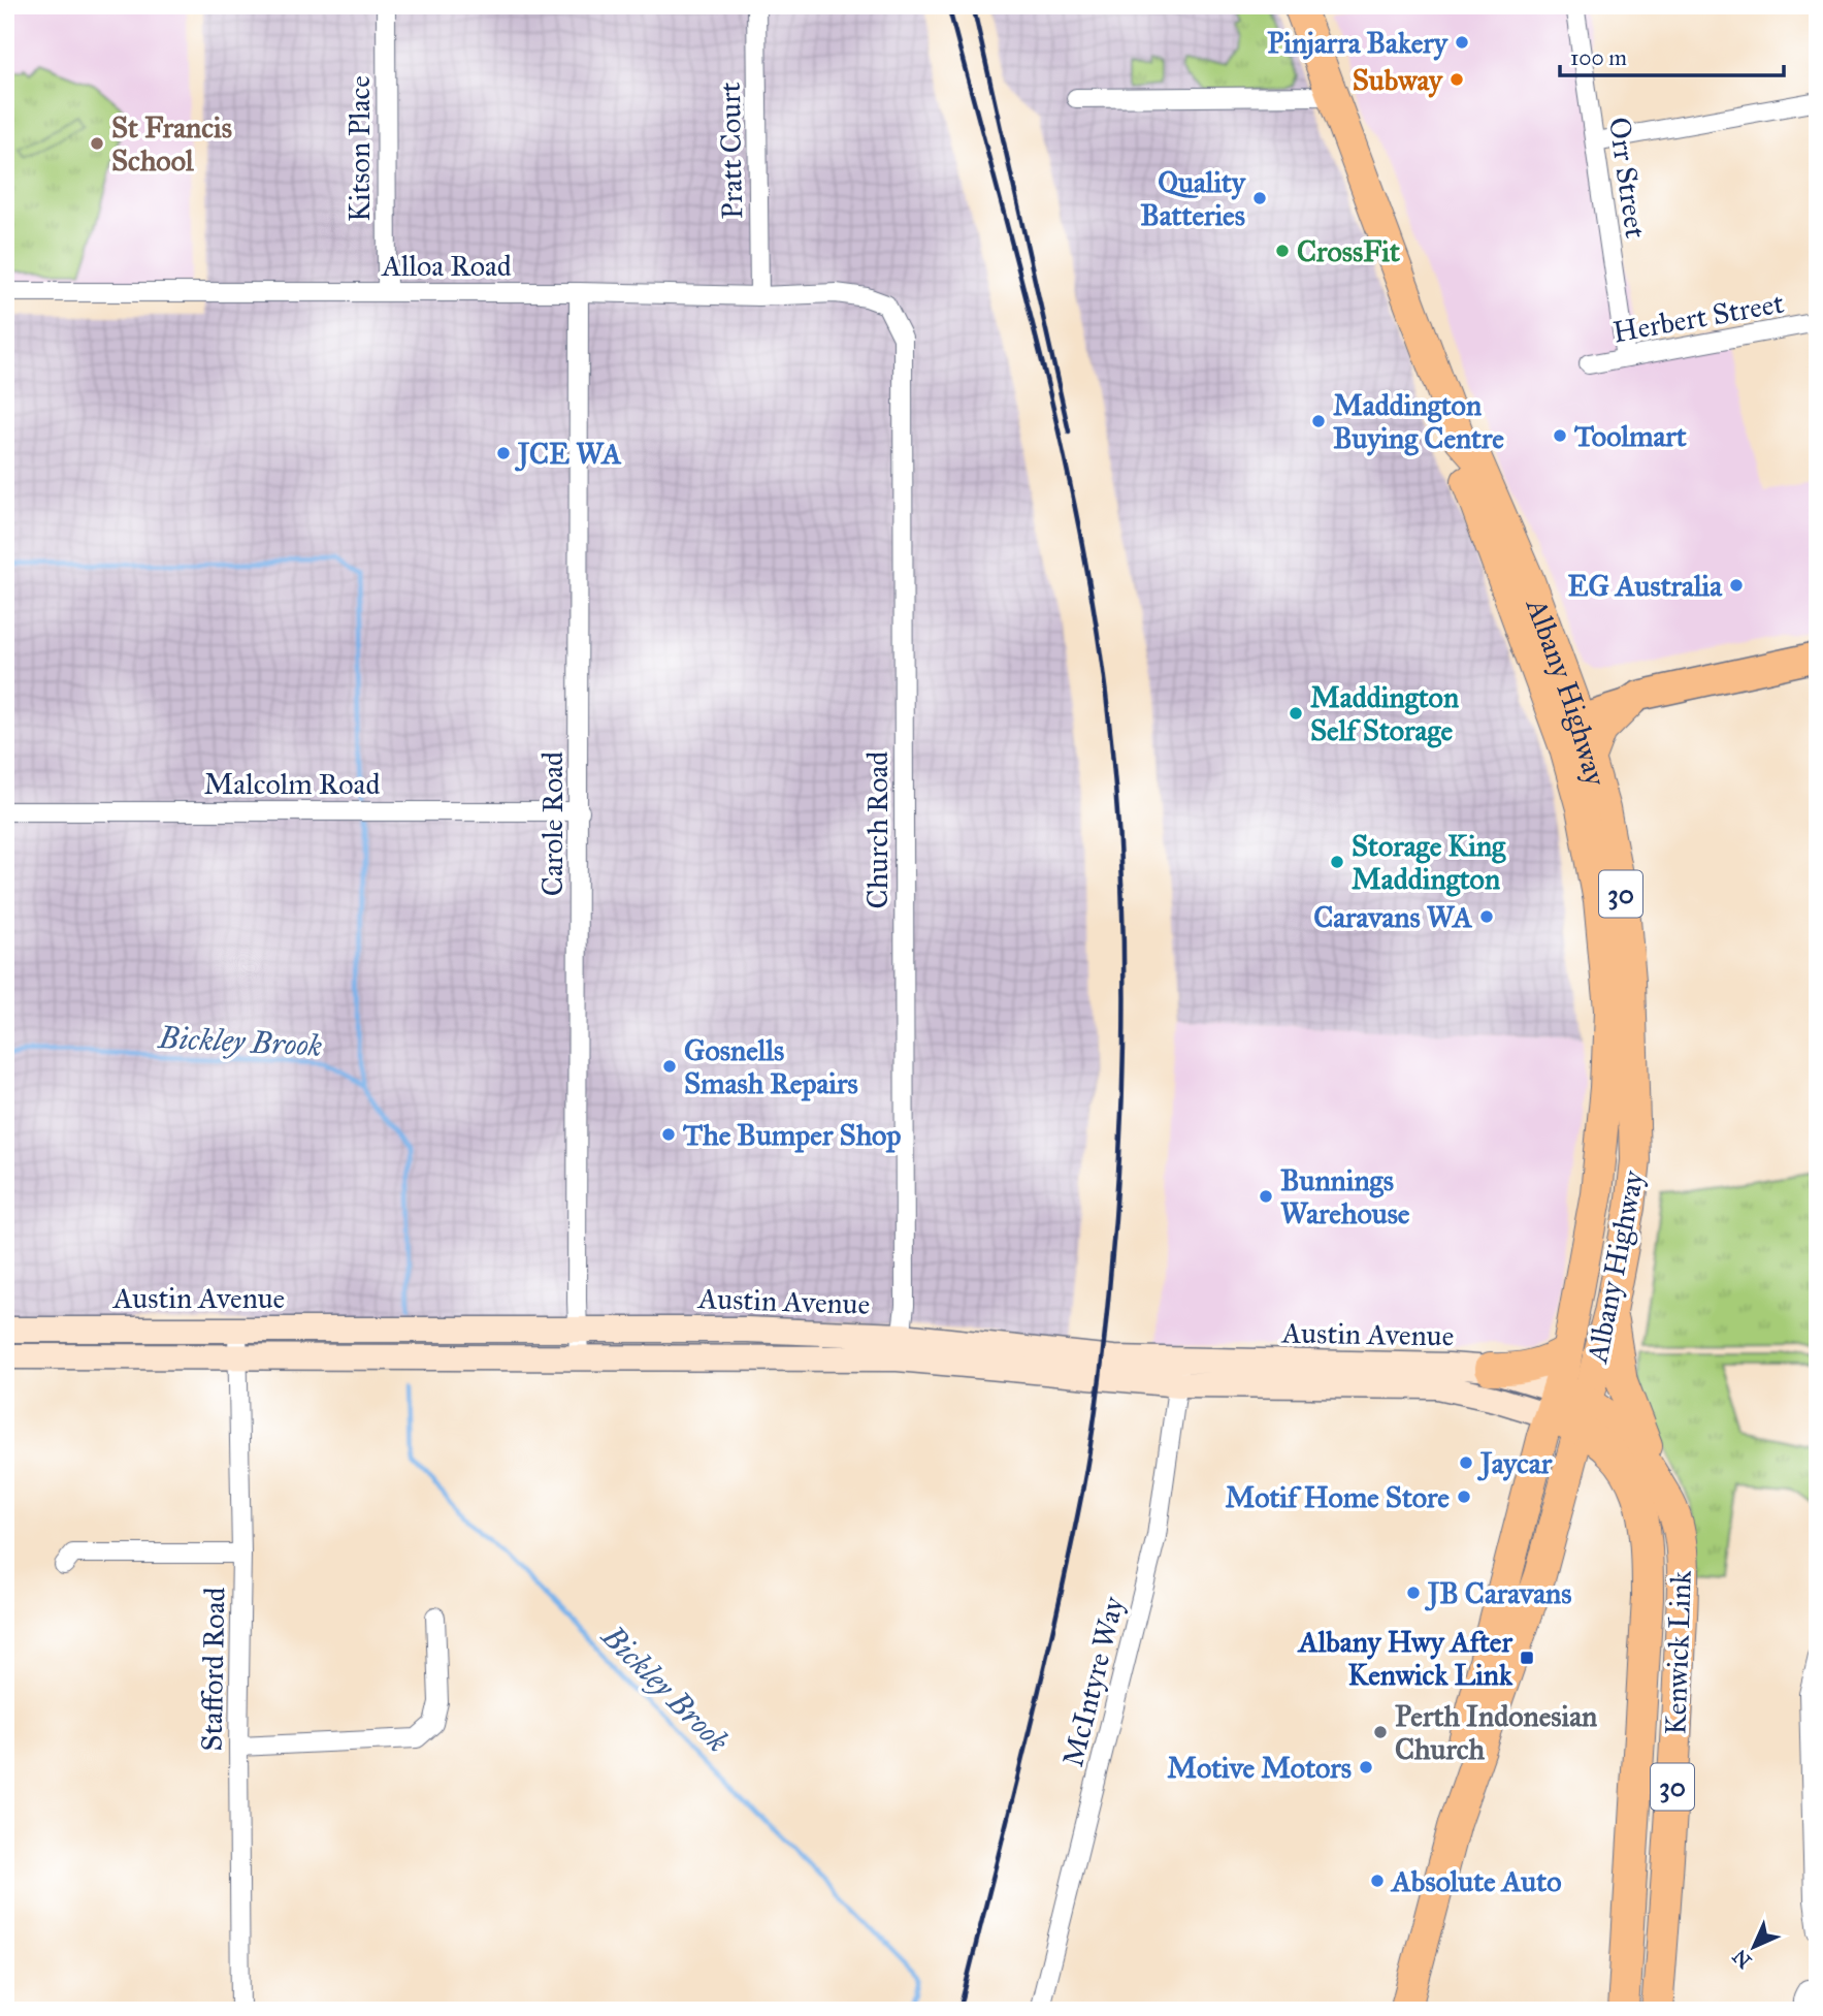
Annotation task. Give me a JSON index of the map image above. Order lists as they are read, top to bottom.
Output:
{
  "streets": {
    "highway": ["Albany Highway", "30", "Kenwick Link"],
    "main road": ["Austin Avenue"],
    "street": [
      "Kitson Place",
      "Pratt Court",
      "Orr Street",
      "Alloa Road",
      "Herbert Street",
      "Malcolm Road",
      "Carole Road",
      "Church Road",
      "Stafford Road",
      "McIntyre Way"
    ]
  },
  "crossings": [
    ["Kitson Place", "Alloa Road"],
    ["Pratt Court", "Alloa Road"],
    ["Orr Street", "Herbert Street"],
    ["Alloa Road", "Carole Road"],
    ["Alloa Road", "Church Road"],
    ["Albany Highway", "30"],
    ["Albany Highway", "Austin Avenue"],
    ["Albany Highway", "Kenwick Link"],
    ["Malcolm Road", "Carole Road"],
    ["Carole Road", "Austin Avenue"],
    ["Church Road", "Austin Avenue"],
    ["30", "Kenwick Link"],
    ["Austin Avenue", "Kenwick Link"],
    ["Austin Avenue", "Stafford Road"],
    ["Austin Avenue", "McIntyre Way"]
  ],
  "water": ["Bickley Brook"],
  "places": {
    "other": [
      "Pinjarra Bakery",
      "Subway",
      "St Francis School",
      "Quality Batteries",
      "CrossFit",
      "Maddington Buying Centre",
      "Toolmart",
      "JCE WA",
      "EG Australia",
      "Maddington Self Storage",
      "Storage King Maddington",
      "Caravans WA",
      "Gosnells Smash Repairs",
      "The Bumper Shop",
      "Bunnings Warehouse",
      "Jaycar",
      "Motif Home Store",
      "JB Caravans",
      "Perth Indonesian Church",
      "Motive Motors",
      "Absolute Auto"
    ],
    "transit": ["Albany Hwy After Kenwick Link"]
  },
  "scale_bar": "100 m",
  "north": "bottom left"
}
